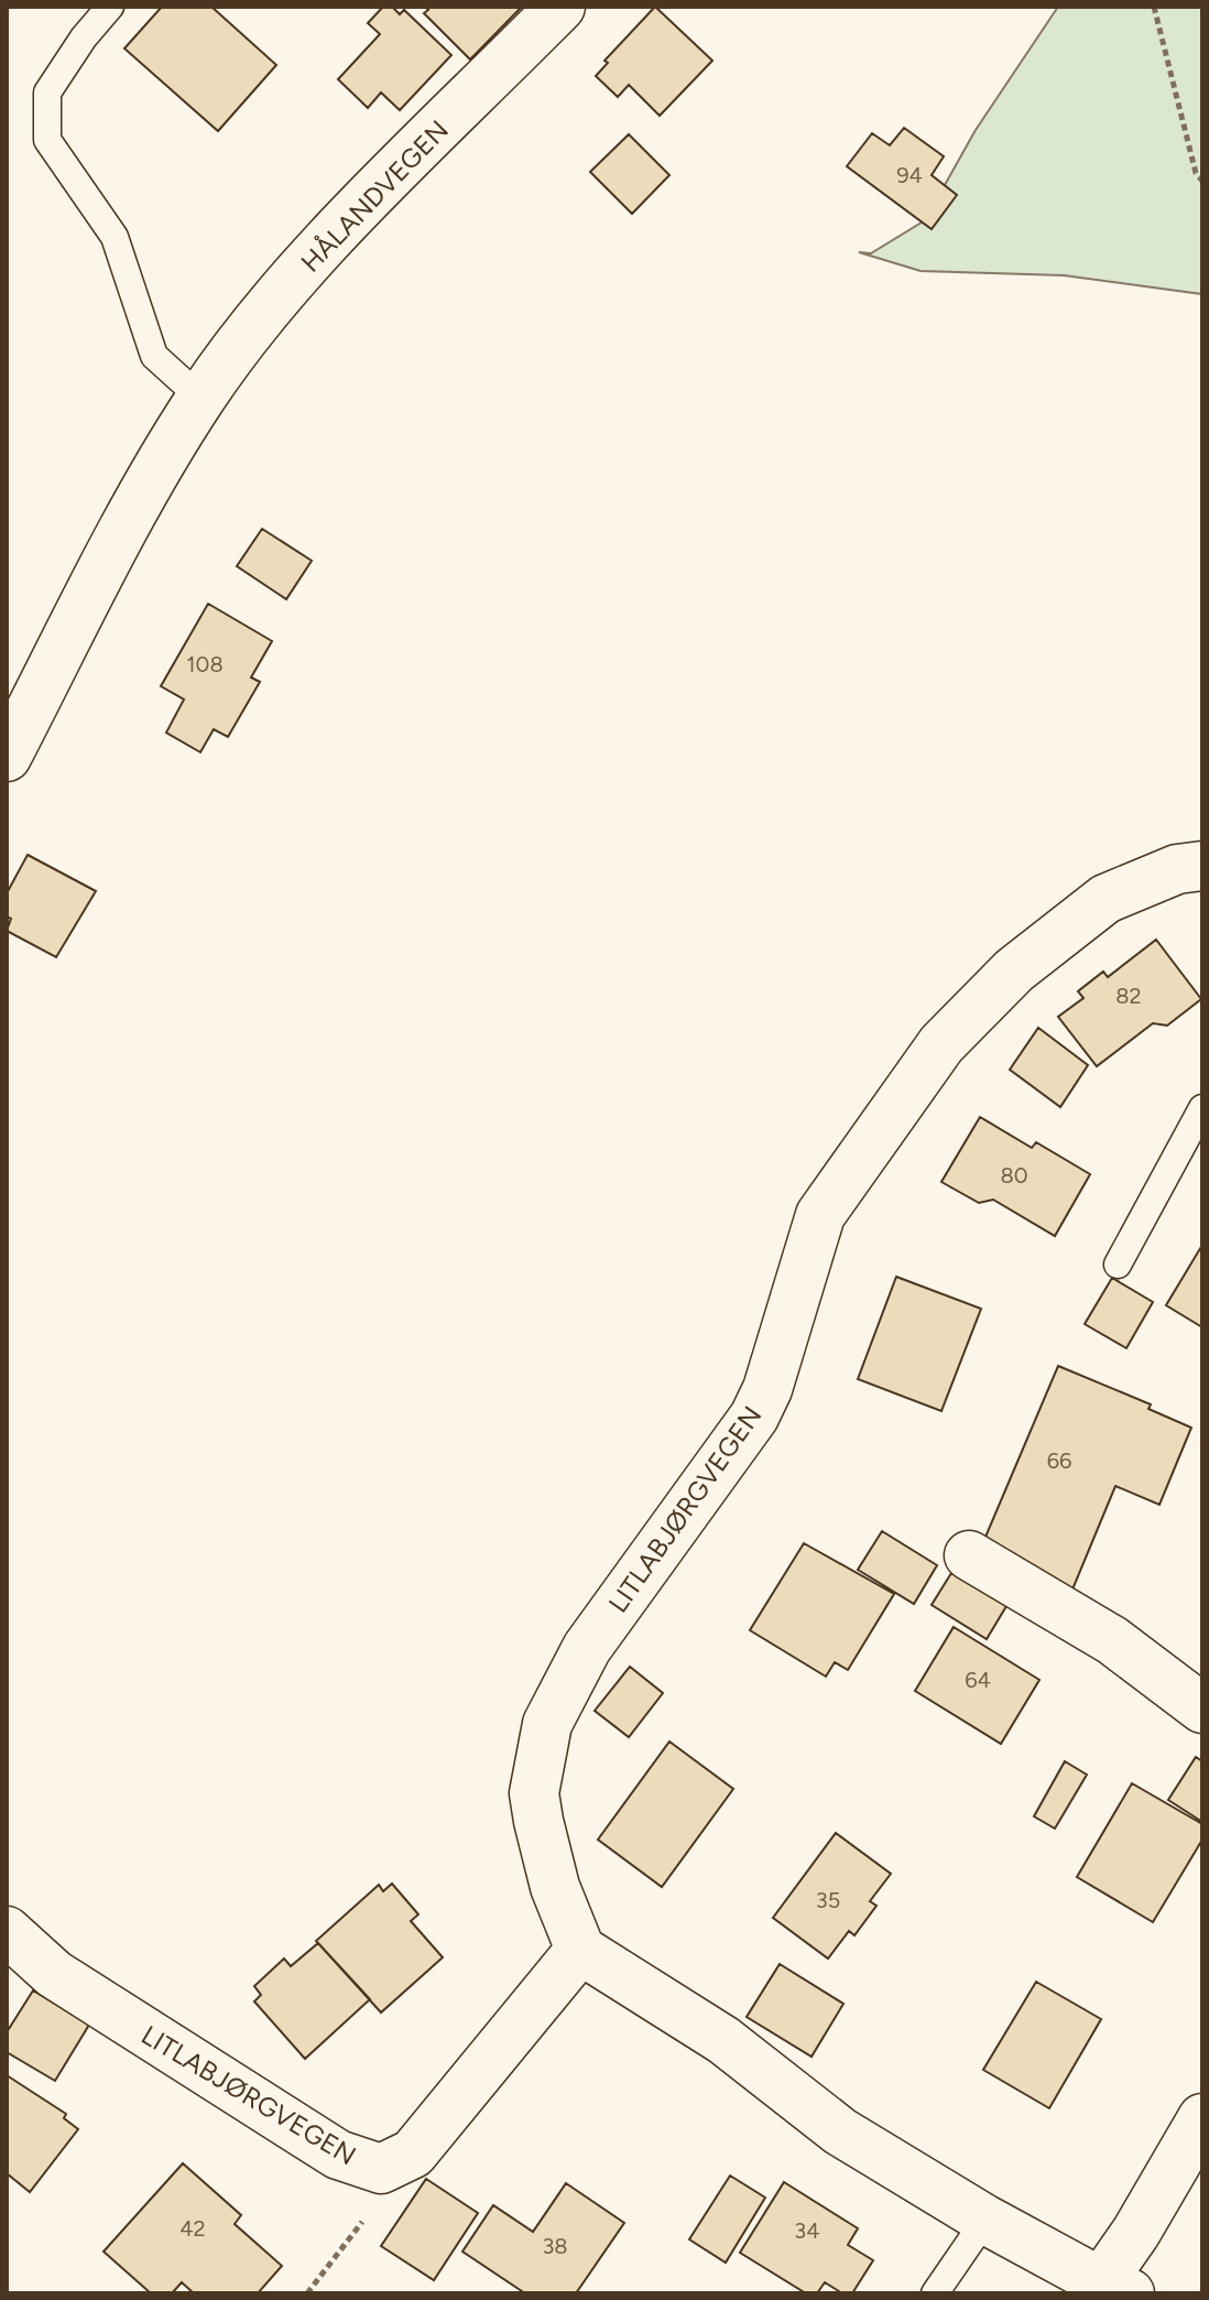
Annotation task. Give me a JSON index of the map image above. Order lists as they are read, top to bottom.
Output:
{
  "streets": {
    "street": ["HÅLANDVEGEN", "LITLABJØRGVEGEN"]
  },
  "house_numbers": [
    "94",
    "108",
    "82",
    "80",
    "66",
    "64",
    "35",
    "42",
    "34",
    "38"
  ]
}
